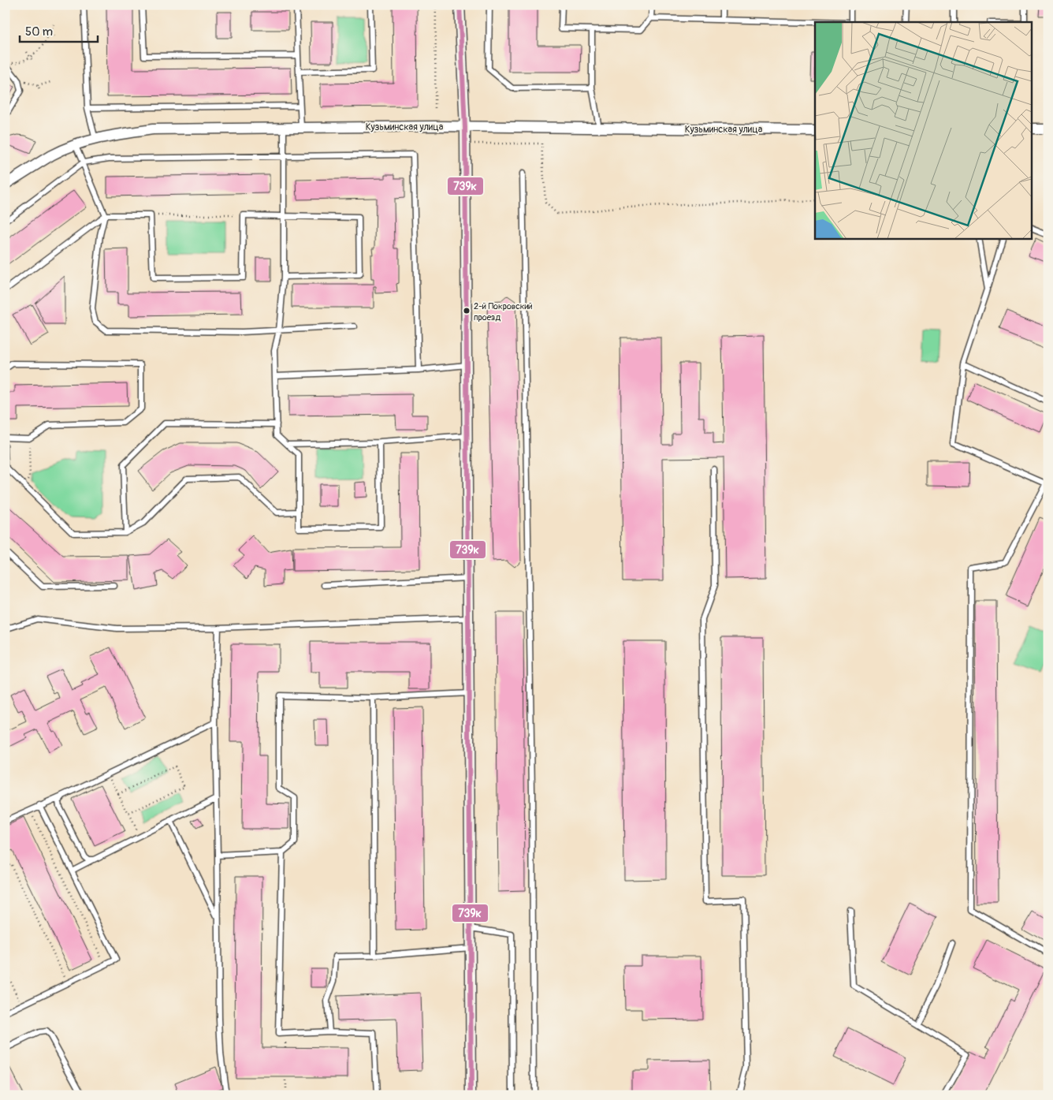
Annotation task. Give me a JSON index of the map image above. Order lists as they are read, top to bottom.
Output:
{
  "streets": {
    "street": ["Кузьминская улица"]
  },
  "places": ["2-й Покровский проезд"],
  "lines": ["transit line 739к"],
  "scale_bar": "50 m"
}
